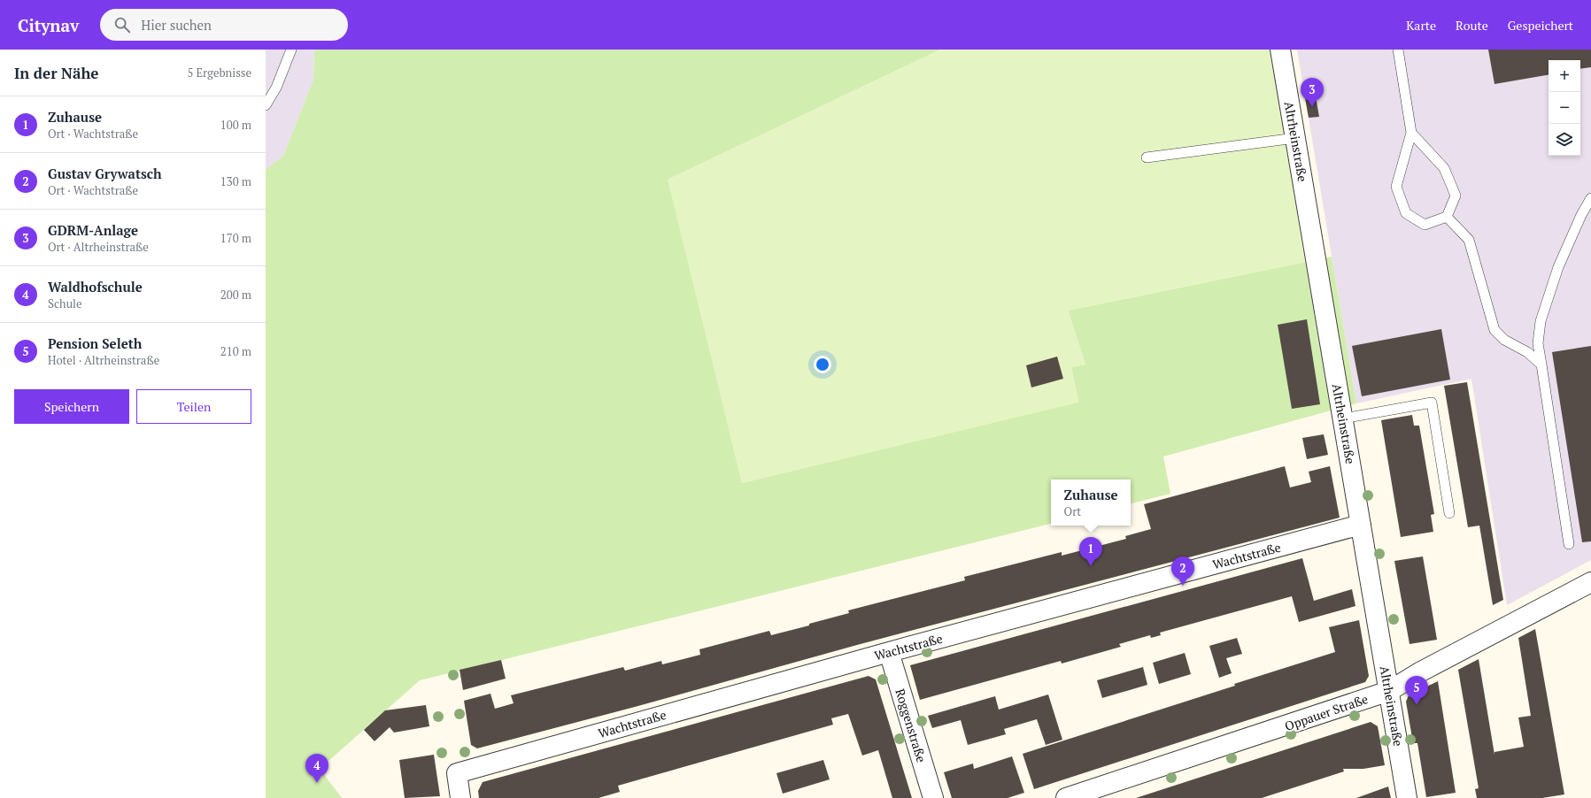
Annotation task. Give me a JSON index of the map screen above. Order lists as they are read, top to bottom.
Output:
{
  "streets": {
    "street": [
      "Altrheinstraße",
      "Wachtstraße",
      "Oppauer Straße",
      "Roggenstraße"
    ]
  },
  "crossings": [
    ["Altrheinstraße", "Wachtstraße"],
    ["Altrheinstraße", "Oppauer Straße"],
    ["Wachtstraße", "Roggenstraße"]
  ],
  "page": {
    "header": "Citynav",
    "search": "Hier suchen",
    "nav": ["Karte", "Route", "Gespeichert"],
    "heading": ["In der Nähe", "5 Ergebnisse"],
    "map_buttons": ["+", "−"],
    "pins": [
      "3",
      "1",
      "2",
      "5",
      "4"
    ],
    "list": [
      {
        "mark": "1",
        "name": "Zuhause",
        "note": "Ort · Wachtstraße",
        "value": "100 m"
      },
      {
        "mark": "2",
        "name": "Gustav Grywatsch",
        "note": "Ort · Wachtstraße",
        "value": "130 m"
      },
      {
        "mark": "3",
        "name": "GDRM-Anlage",
        "note": "Ort · Altrheinstraße",
        "value": "170 m"
      },
      {
        "mark": "4",
        "name": "Waldhofschule",
        "note": "Schule",
        "value": "200 m"
      },
      {
        "mark": "5",
        "name": "Pension Seleth",
        "note": "Hotel · Altrheinstraße",
        "value": "210 m"
      }
    ],
    "buttons": ["Speichern", "Teilen"],
    "popup": ["Zuhause", "Ort"]
  }
}
